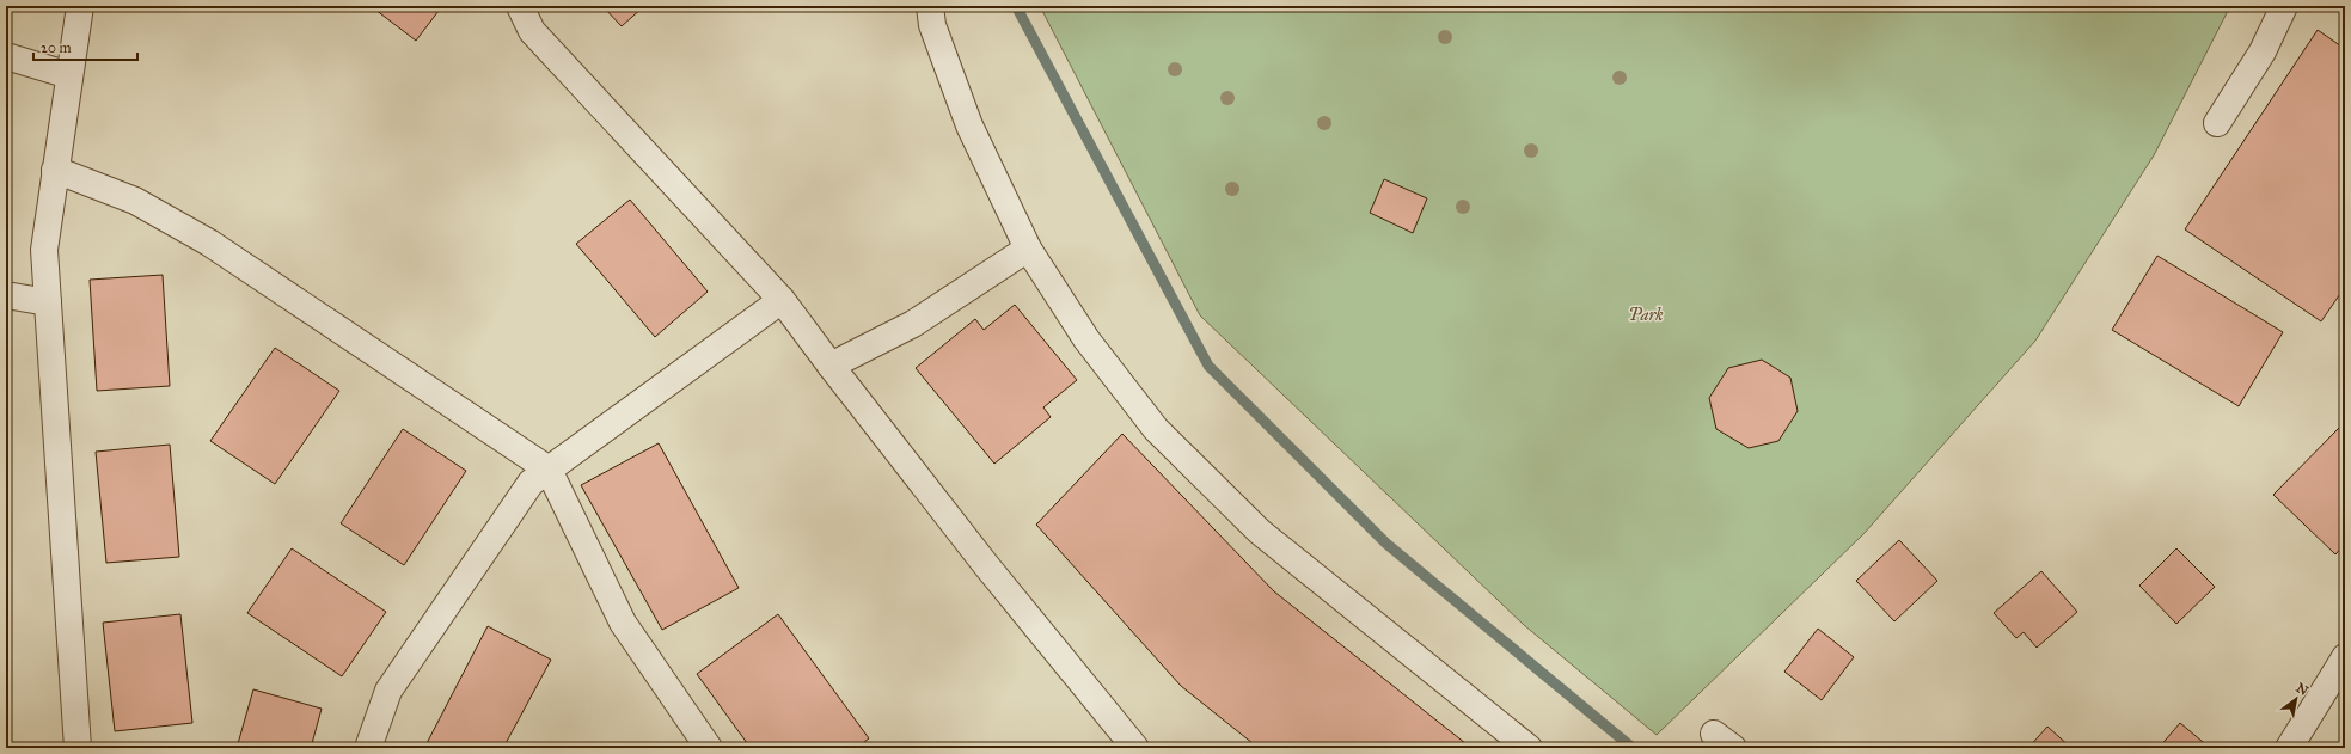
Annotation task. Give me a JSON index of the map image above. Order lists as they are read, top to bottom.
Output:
{
  "parks": ["Park"],
  "scale_bar": "20 m",
  "north": "top right"
}
